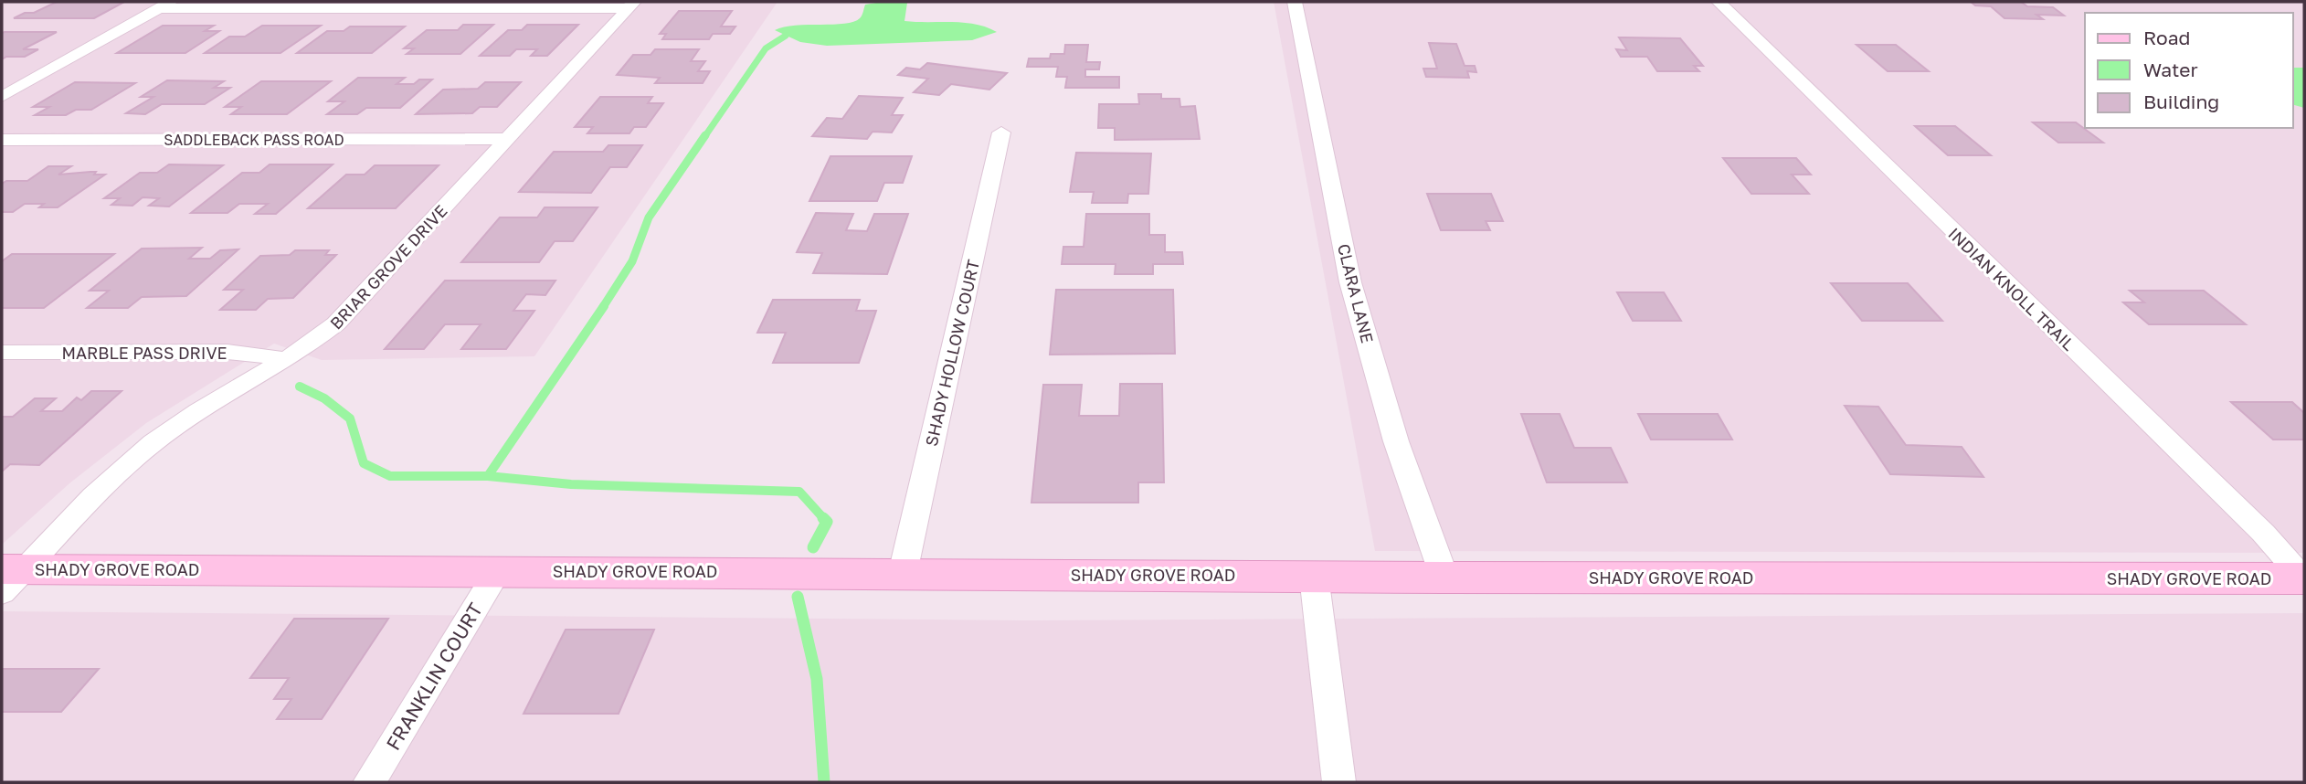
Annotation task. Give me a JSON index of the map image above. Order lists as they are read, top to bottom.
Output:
{
  "streets": {
    "street": [
      "SADDLEBACK PASS ROAD",
      "BRIAR GROVE DRIVE",
      "INDIAN KNOLL TRAIL",
      "CLARA LANE",
      "MARBLE PASS DRIVE",
      "SHADY HOLLOW COURT",
      "SHADY GROVE ROAD",
      "FRANKLIN COURT"
    ]
  },
  "crossings": [
    ["SADDLEBACK PASS ROAD", "BRIAR GROVE DRIVE"],
    ["BRIAR GROVE DRIVE", "MARBLE PASS DRIVE"],
    ["BRIAR GROVE DRIVE", "SHADY GROVE ROAD"],
    ["INDIAN KNOLL TRAIL", "SHADY GROVE ROAD"],
    ["CLARA LANE", "SHADY GROVE ROAD"],
    ["SHADY HOLLOW COURT", "SHADY GROVE ROAD"],
    ["SHADY GROVE ROAD", "FRANKLIN COURT"]
  ],
  "legend": ["Road", "Water", "Building"]
}
